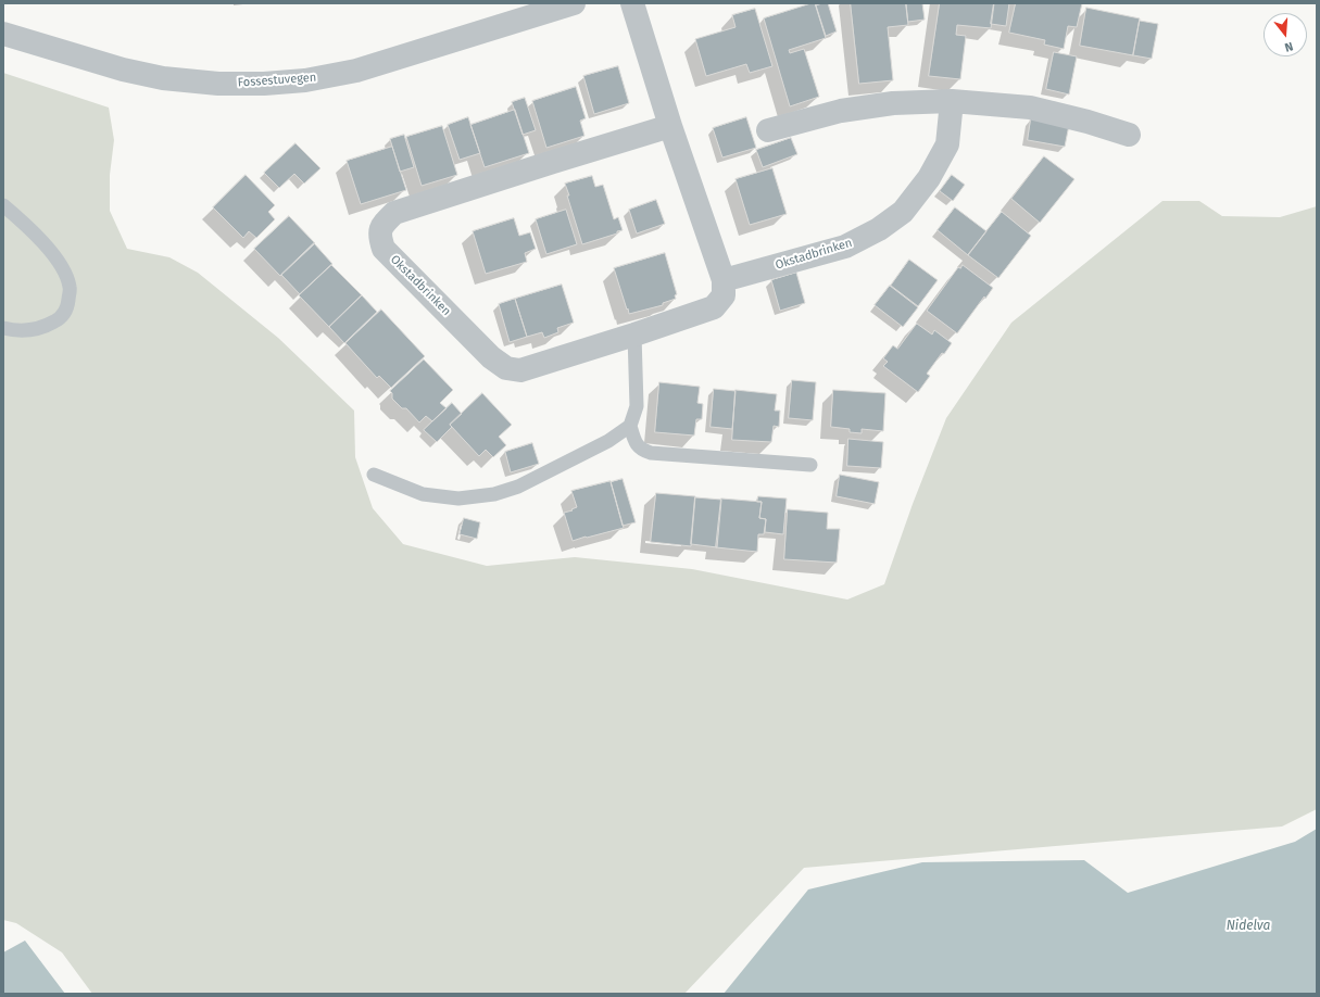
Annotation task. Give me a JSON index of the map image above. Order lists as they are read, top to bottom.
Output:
{
  "streets": {
    "street": ["Fossestuvegen", "Okstadbrinken"]
  },
  "water": ["Nidelva"],
  "north": "bottom"
}
